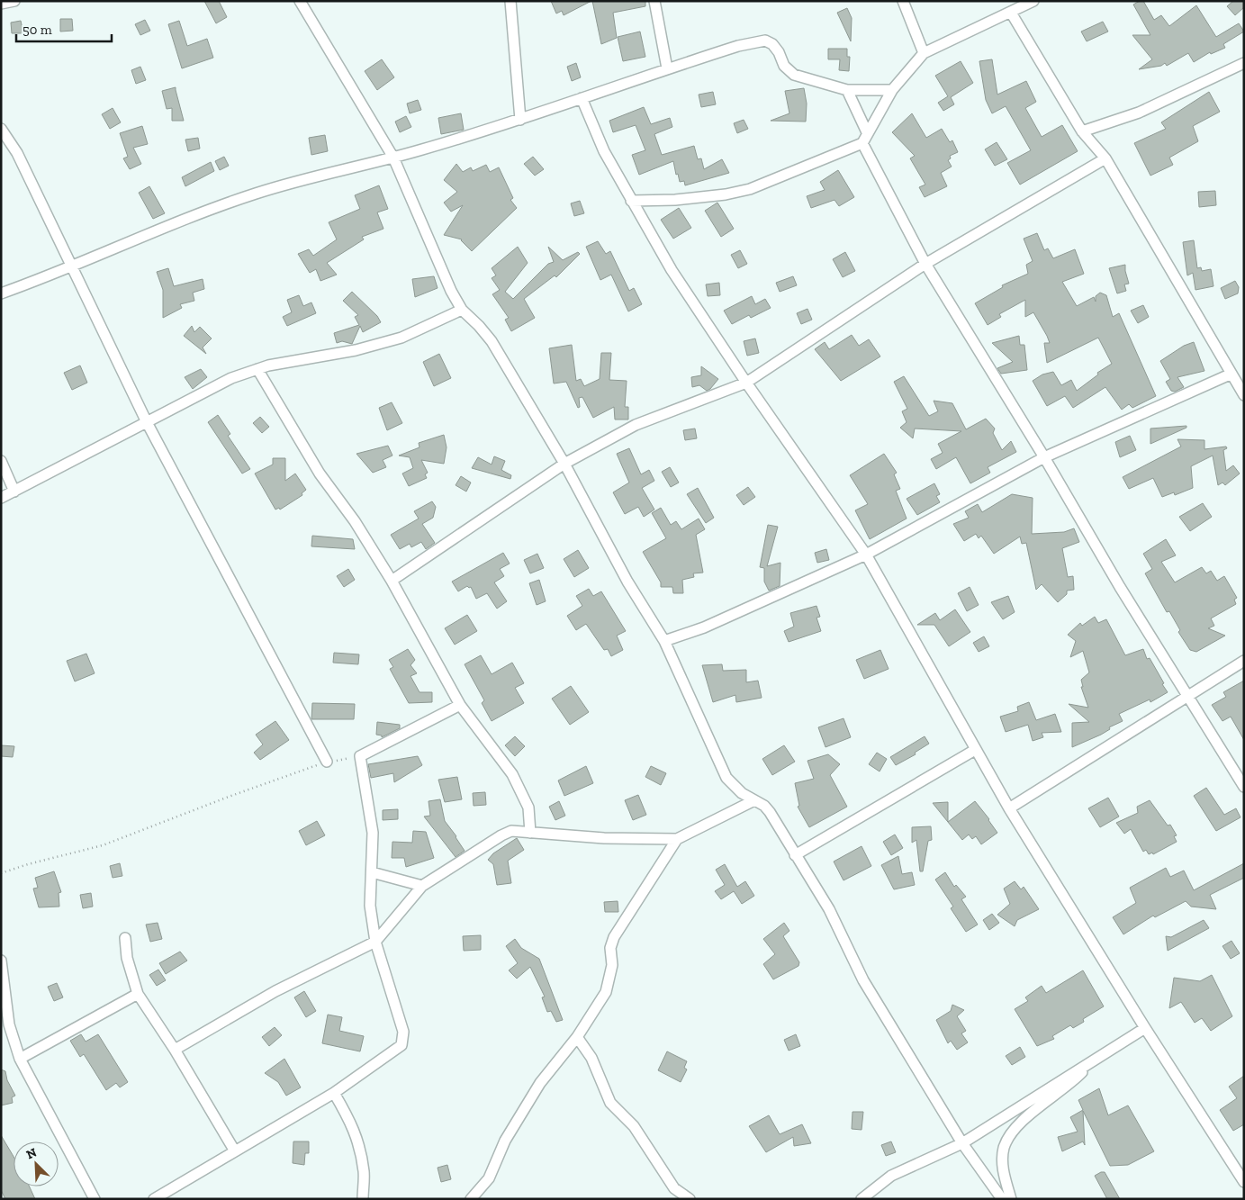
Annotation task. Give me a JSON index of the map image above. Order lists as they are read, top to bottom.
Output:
{
  "scale_bar": "50 m",
  "north": "top left"
}
